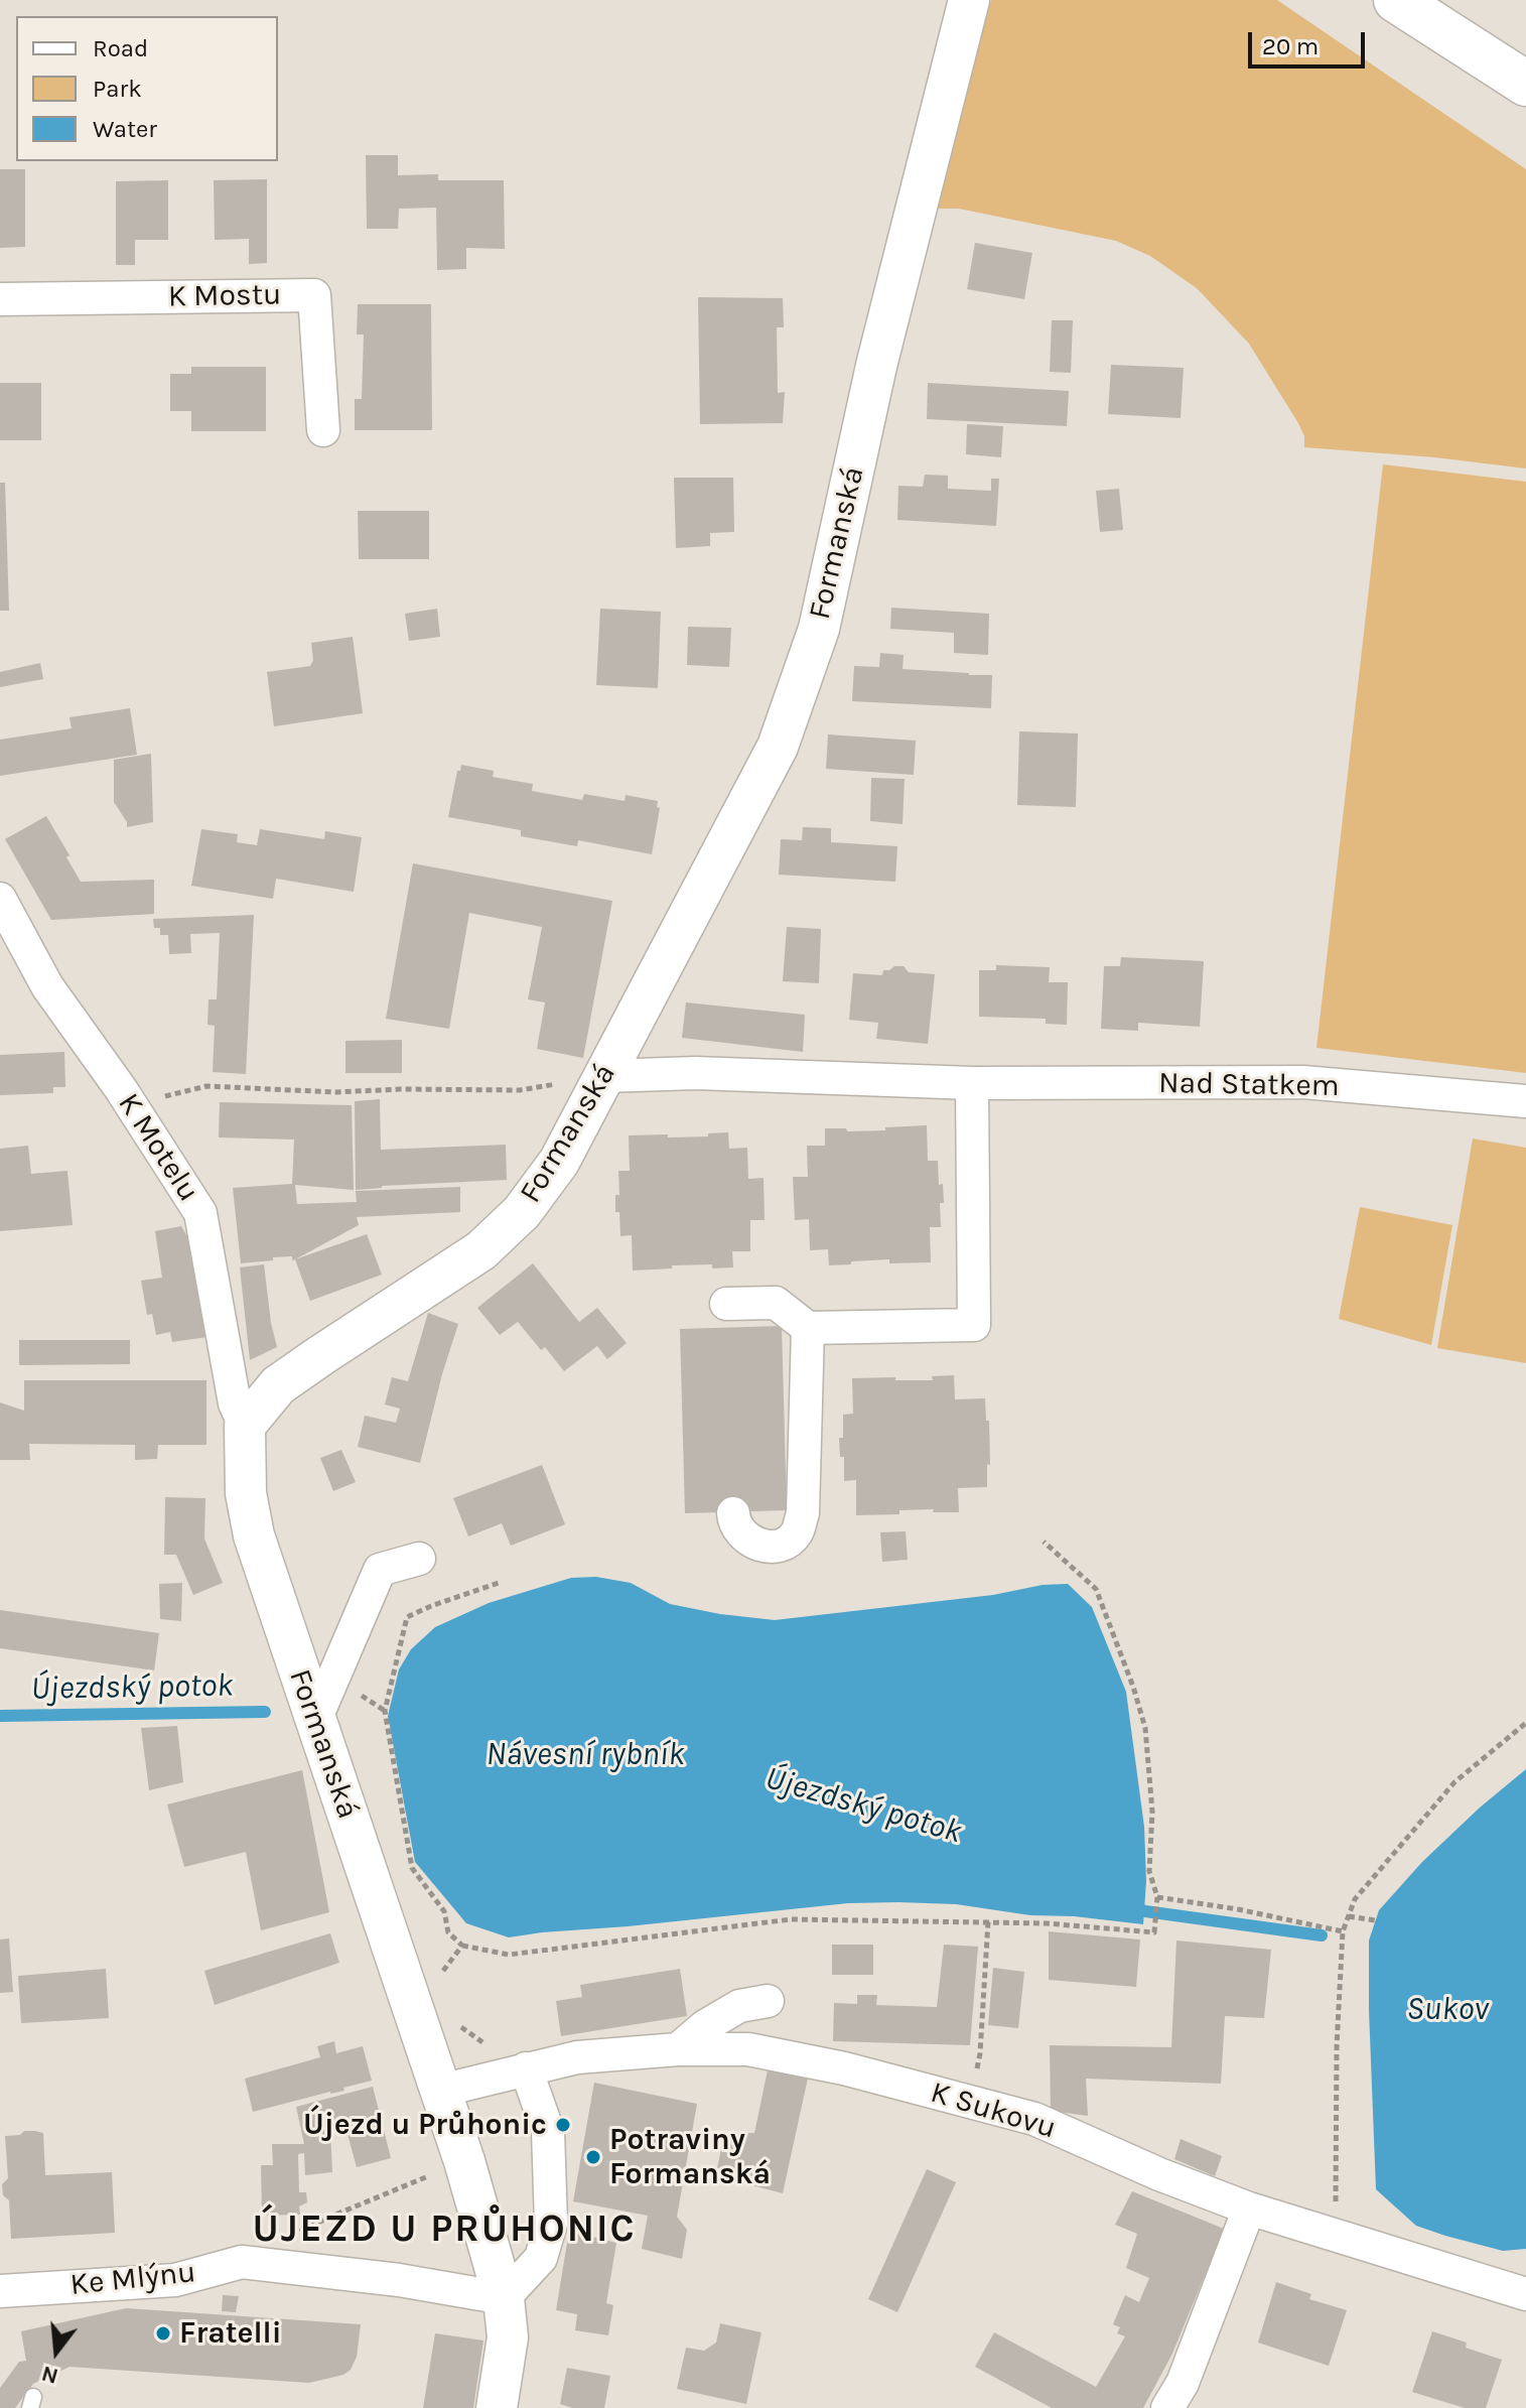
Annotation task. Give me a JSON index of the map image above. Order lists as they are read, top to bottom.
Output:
{
  "streets": {
    "street": [
      "K Mostu",
      "Formanská",
      "Nad Statkem",
      "K Motelu",
      "K Sukovu",
      "Ke Mlýnu"
    ]
  },
  "crossings": [
    ["Formanská", "Nad Statkem"],
    ["Formanská", "K Motelu"],
    ["Formanská", "K Sukovu"],
    ["Formanská", "Ke Mlýnu"]
  ],
  "districts": ["ÚJEZD U PRŮHONIC"],
  "water": ["Újezdský potok", "Návesní rybník", "Sukov"],
  "places": ["Újezd u Průhonic", "Potraviny Formanská", "Fratelli"],
  "legend": ["Road", "Park", "Water"],
  "scale_bar": "20 m",
  "north": "bottom"
}
